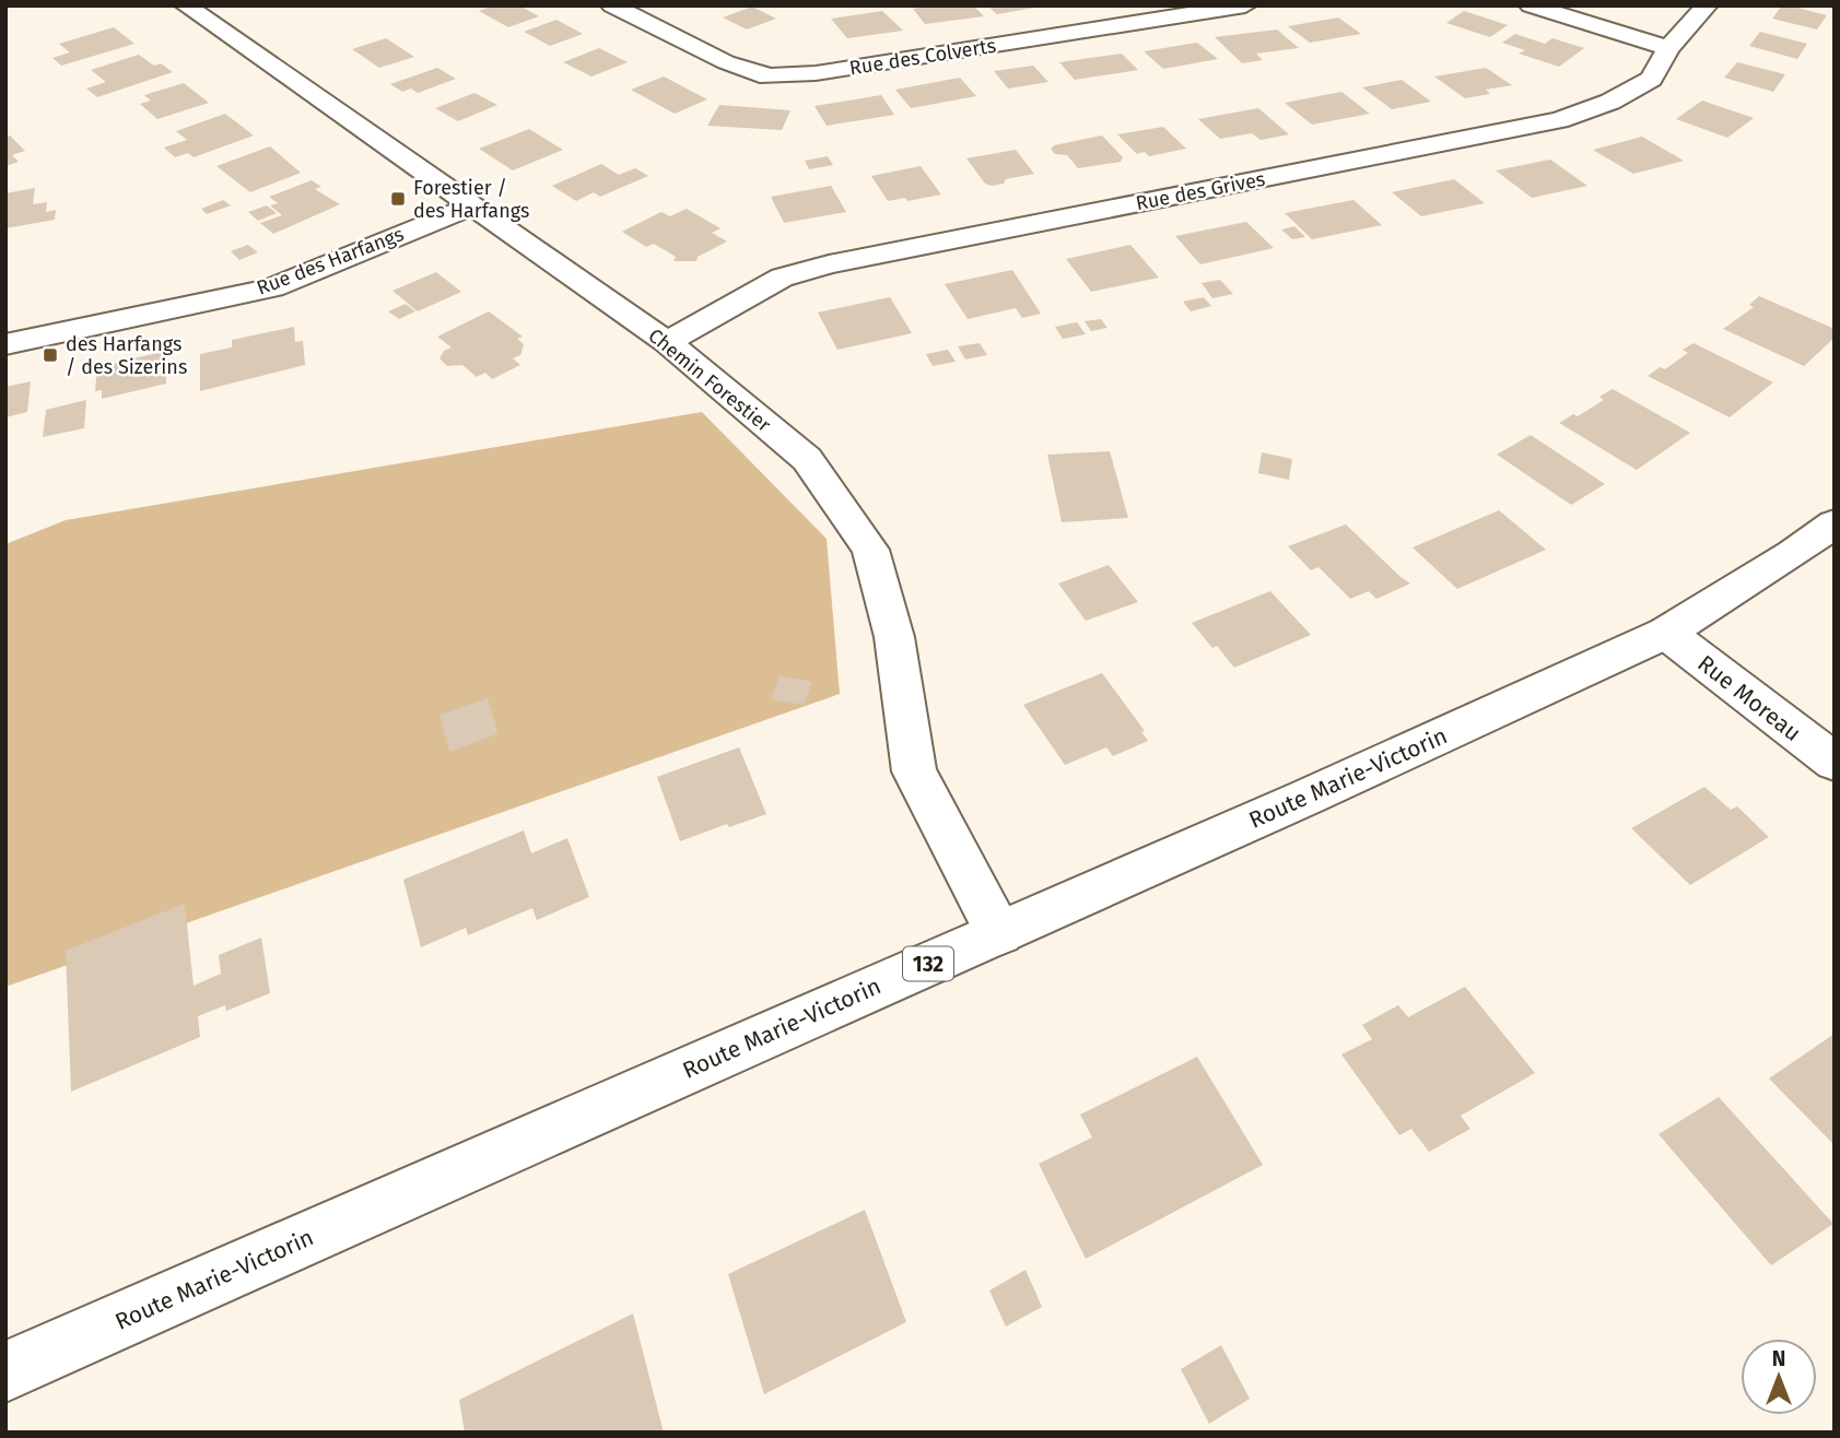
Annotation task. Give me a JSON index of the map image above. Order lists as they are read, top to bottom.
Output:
{
  "streets": {
    "street": [
      "Rue des Colverts",
      "Rue des Grives",
      "Rue des Harfangs",
      "Chemin Forestier",
      "Rue Moreau",
      "Route Marie-Victorin",
      "132"
    ]
  },
  "crossings": [
    ["Rue des Grives", "Chemin Forestier"],
    ["Rue des Harfangs", "Chemin Forestier"],
    ["Chemin Forestier", "Route Marie-Victorin"],
    ["Rue Moreau", "Route Marie-Victorin"]
  ],
  "places": {
    "transit": ["Forestier / des Harfangs", "des Harfangs / des Sizerins"]
  },
  "north": "top"
}
